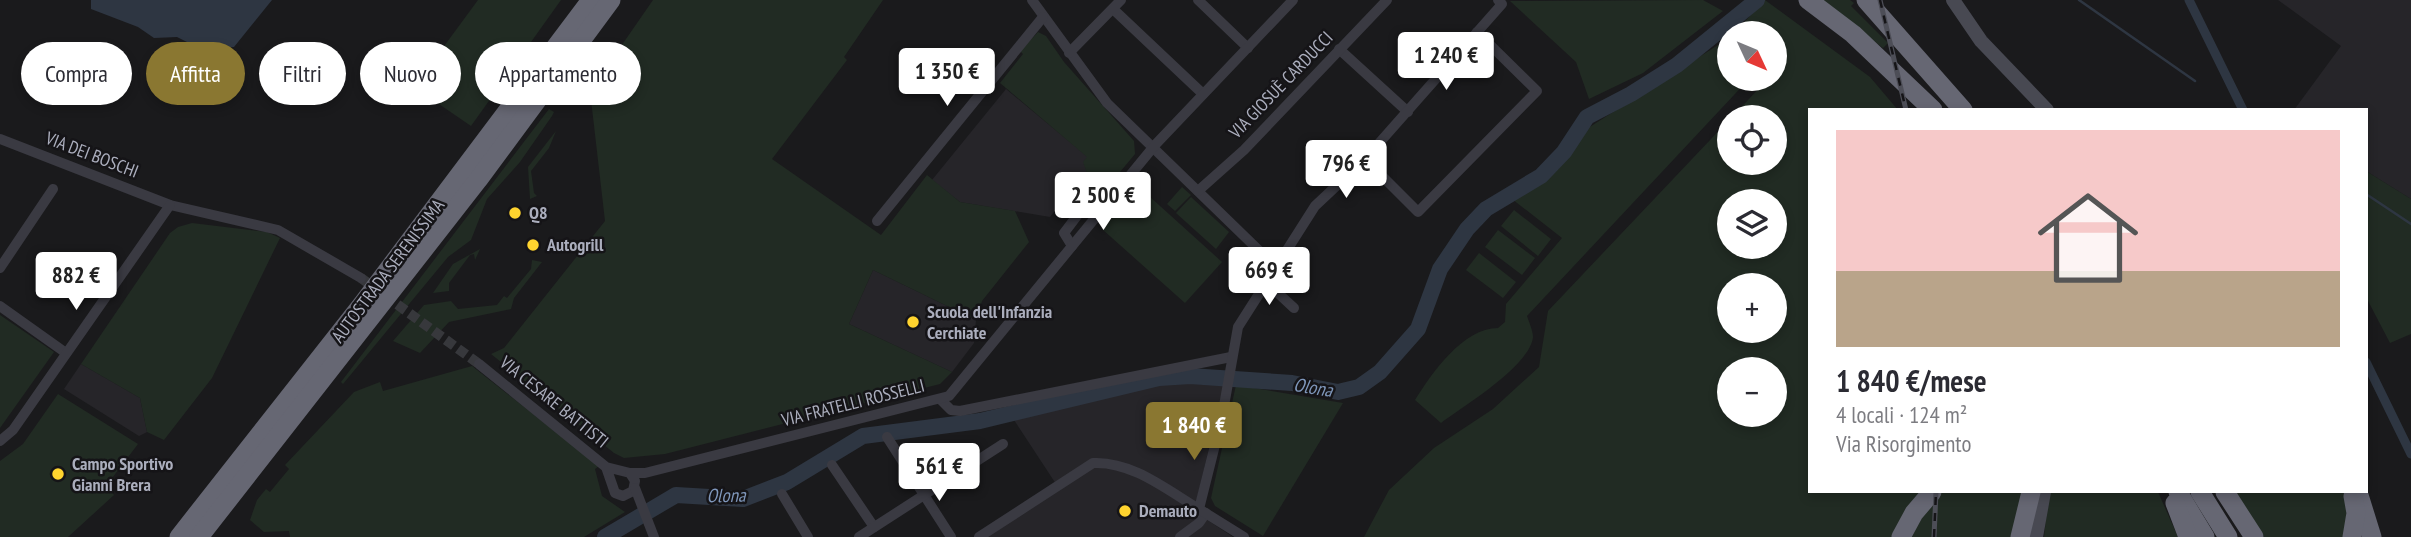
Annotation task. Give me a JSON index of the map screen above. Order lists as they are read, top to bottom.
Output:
{
  "streets": {
    "highway": ["AUTOSTRADA SERENISSIMA"],
    "street": [
      "VIA GIOSUÈ CARDUCCI",
      "VIA DEI BOSCHI",
      "VIA CESARE BATTISTI",
      "VIA FRATELLI ROSSELLI"
    ]
  },
  "water": ["Olona"],
  "places": [
    "Q8",
    "Autogrill",
    "Scuola dell'Infanzia Cerchiate",
    "Campo Sportivo Gianni Brera",
    "Demauto"
  ],
  "north": "bottom right",
  "page": {
    "map_buttons": ["+", "−"],
    "price": [
      "1 240 €",
      "1 350 €",
      "796 €",
      "2 500 €",
      "669 €",
      "882 €",
      "1 840 €",
      "561 €"
    ],
    "chip": [
      "Compra",
      "Affitta",
      "Filtri",
      "Nuovo",
      "Appartamento"
    ],
    "list": [
      {
        "name": "1 840 €/mese",
        "note": "4 locali · 124 m² · Via Risorgimento"
      }
    ]
  }
}
